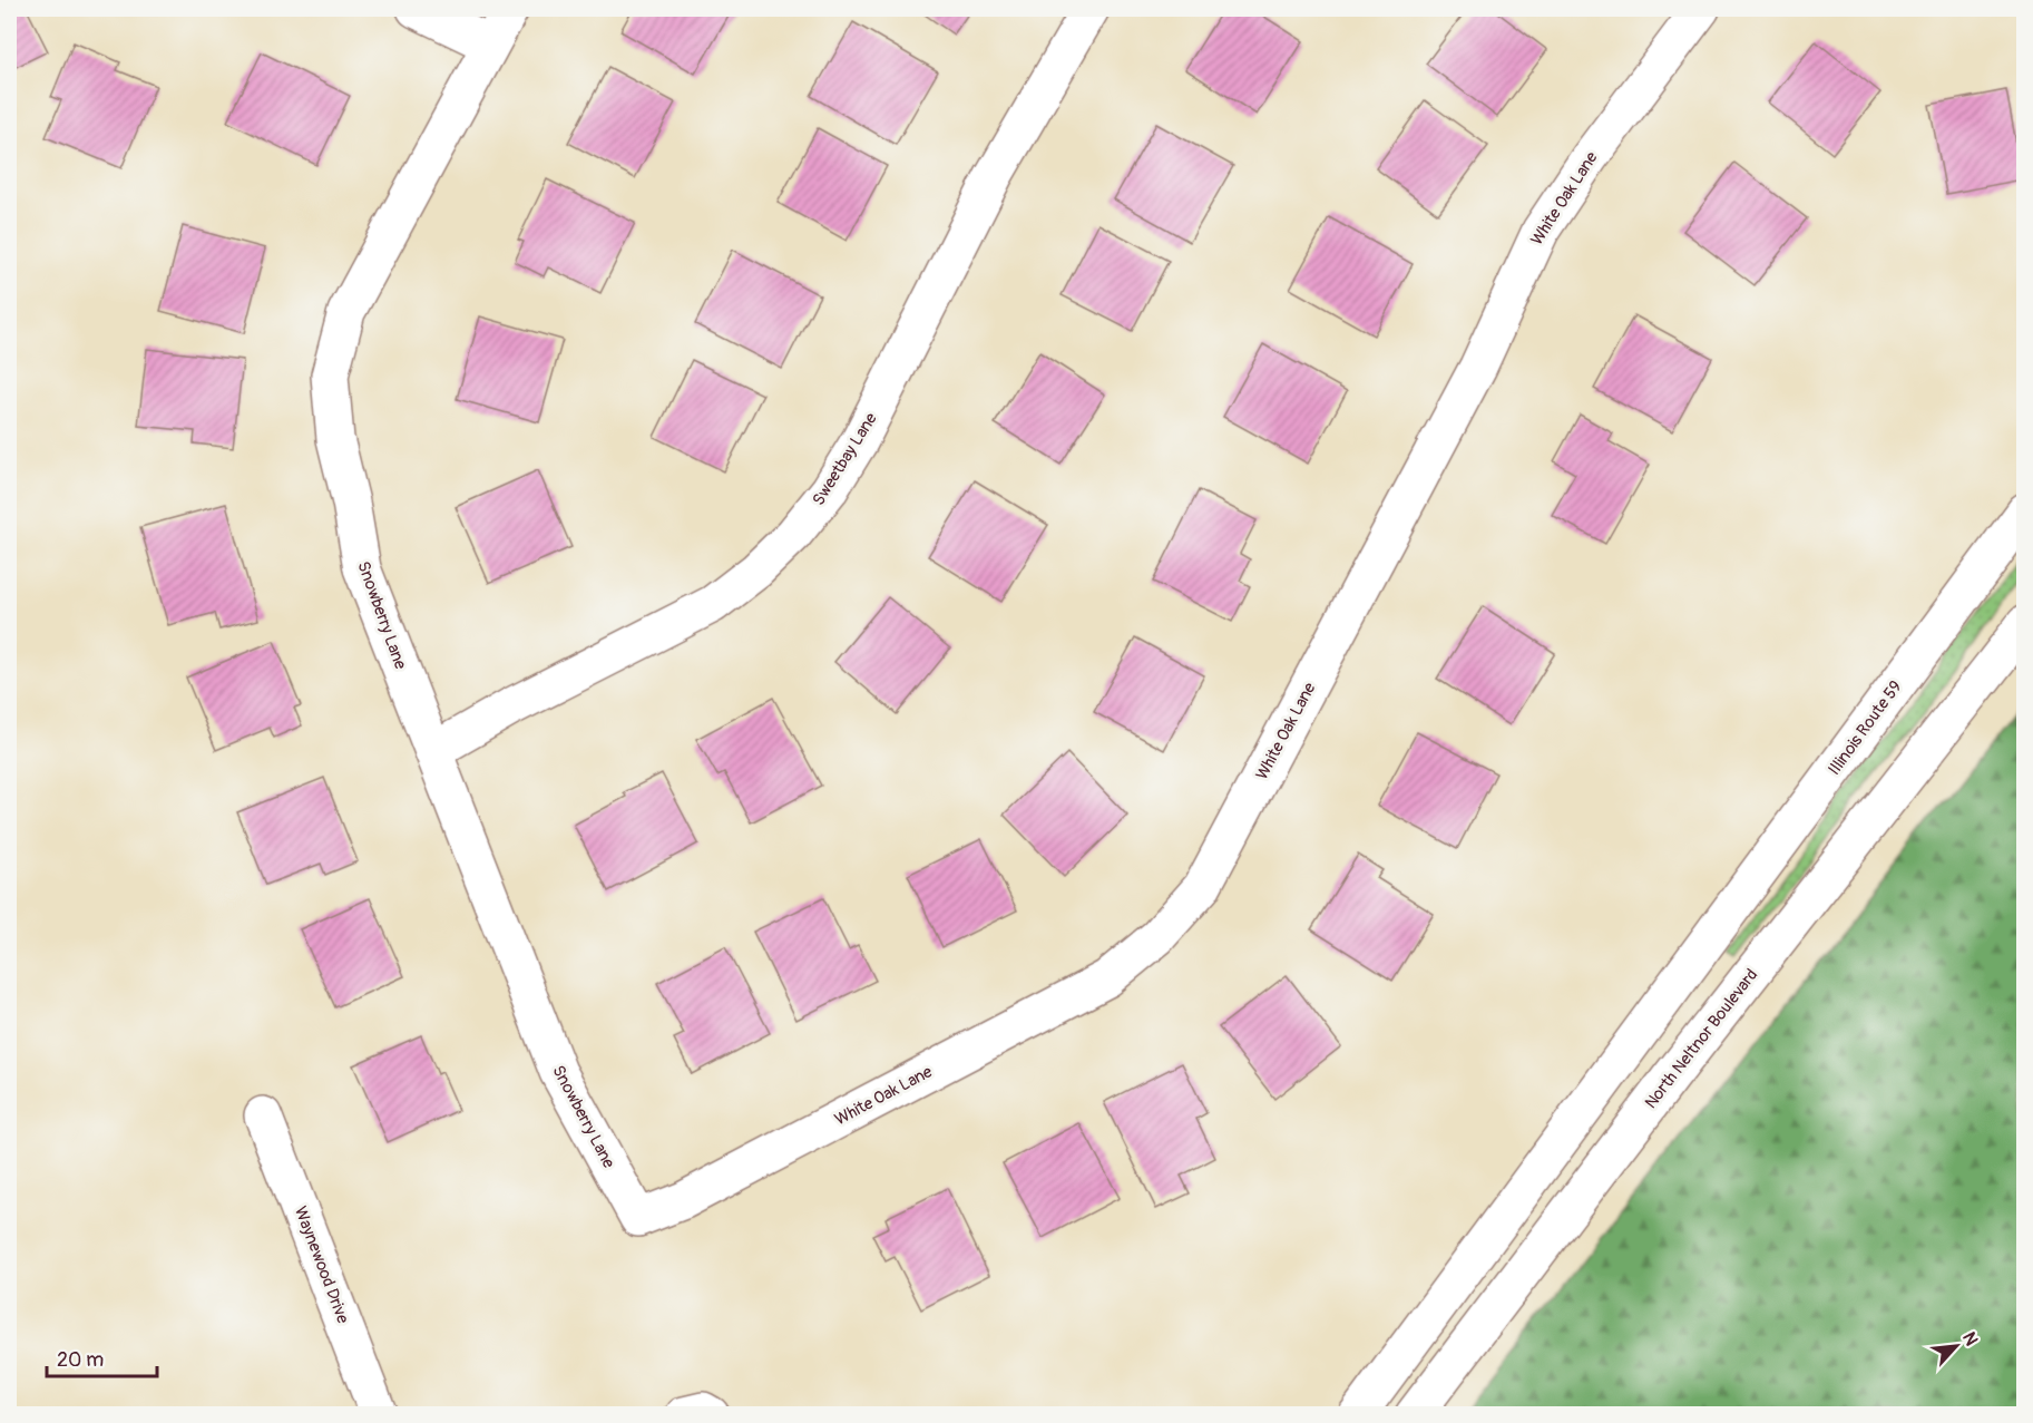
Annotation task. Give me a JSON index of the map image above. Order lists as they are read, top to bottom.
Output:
{
  "streets": {
    "street": [
      "White Oak Lane",
      "Sweetbay Lane",
      "Snowberry Lane",
      "Illinois Route 59",
      "North Neltnor Boulevard",
      "Waynewood Drive"
    ]
  },
  "crossings": [
    ["White Oak Lane", "Snowberry Lane"],
    ["Sweetbay Lane", "Snowberry Lane"]
  ],
  "scale_bar": "20 m",
  "north": "top right"
}
